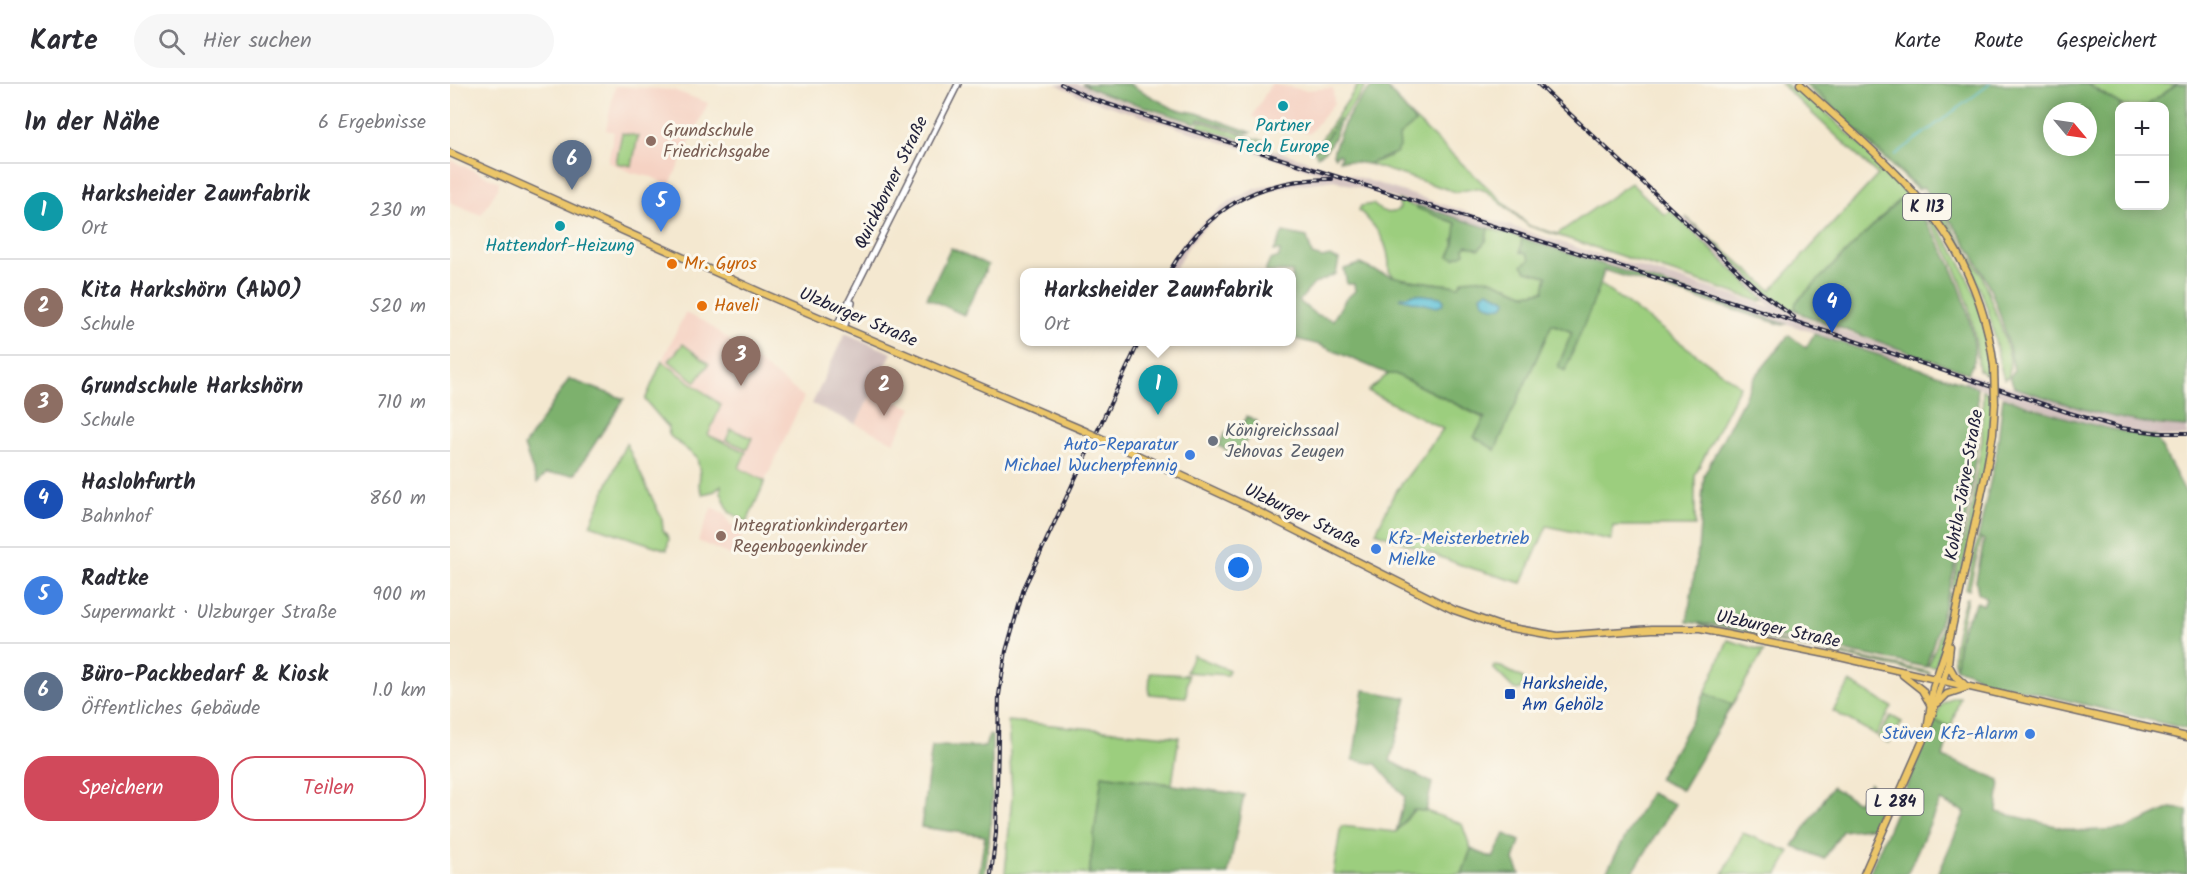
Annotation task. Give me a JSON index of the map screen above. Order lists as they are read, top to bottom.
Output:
{
  "streets": {
    "main road": [
      "K 113",
      "Ulzburger Straße",
      "Kohtla-Järve-Straße",
      "L 284"
    ],
    "street": ["Quickborner Straße"]
  },
  "crossings": [
    ["Quickborner Straße", "Ulzburger Straße"],
    ["Ulzburger Straße", "Kohtla-Järve-Straße"],
    ["Ulzburger Straße", "L 284"],
    ["Kohtla-Järve-Straße", "L 284"]
  ],
  "places": {
    "other": [
      "Partner Tech Europe",
      "Grundschule Friedrichsgabe",
      "Hattendorf-Heizung",
      "Mr. Gyros",
      "Haveli",
      "Königreichssaal Jehovas Zeugen",
      "Auto-Reparatur Michael Wucherpfennig",
      "Integrationkindergarten Regenbogenkinder",
      "Kfz-Meisterbetrieb Mielke",
      "Stüven Kfz-Alarm"
    ],
    "transit": ["Harksheide, Am Gehölz"]
  },
  "north": "bottom right",
  "page": {
    "header": "Karte",
    "search": "Hier suchen",
    "nav": ["Karte", "Route", "Gespeichert"],
    "heading": ["In der Nähe", "6 Ergebnisse"],
    "map_buttons": ["+", "−"],
    "pins": [
      "6",
      "5",
      "4",
      "3",
      "1",
      "2"
    ],
    "list": [
      {
        "mark": "1",
        "name": "Harksheider Zaunfabrik",
        "note": "Ort",
        "value": "230 m"
      },
      {
        "mark": "2",
        "name": "Kita Harkshörn (AWO)",
        "note": "Schule",
        "value": "520 m"
      },
      {
        "mark": "3",
        "name": "Grundschule Harkshörn",
        "note": "Schule",
        "value": "710 m"
      },
      {
        "mark": "4",
        "name": "Haslohfurth",
        "note": "Bahnhof",
        "value": "860 m"
      },
      {
        "mark": "5",
        "name": "Radtke",
        "note": "Supermarkt · Ulzburger Straße",
        "value": "900 m"
      },
      {
        "mark": "6",
        "name": "Büro-Packbedarf & Kiosk",
        "note": "Öffentliches Gebäude",
        "value": "1.0 km"
      }
    ],
    "popup": ["Harksheider Zaunfabrik", "Ort"],
    "buttons": ["Speichern", "Teilen"]
  }
}
